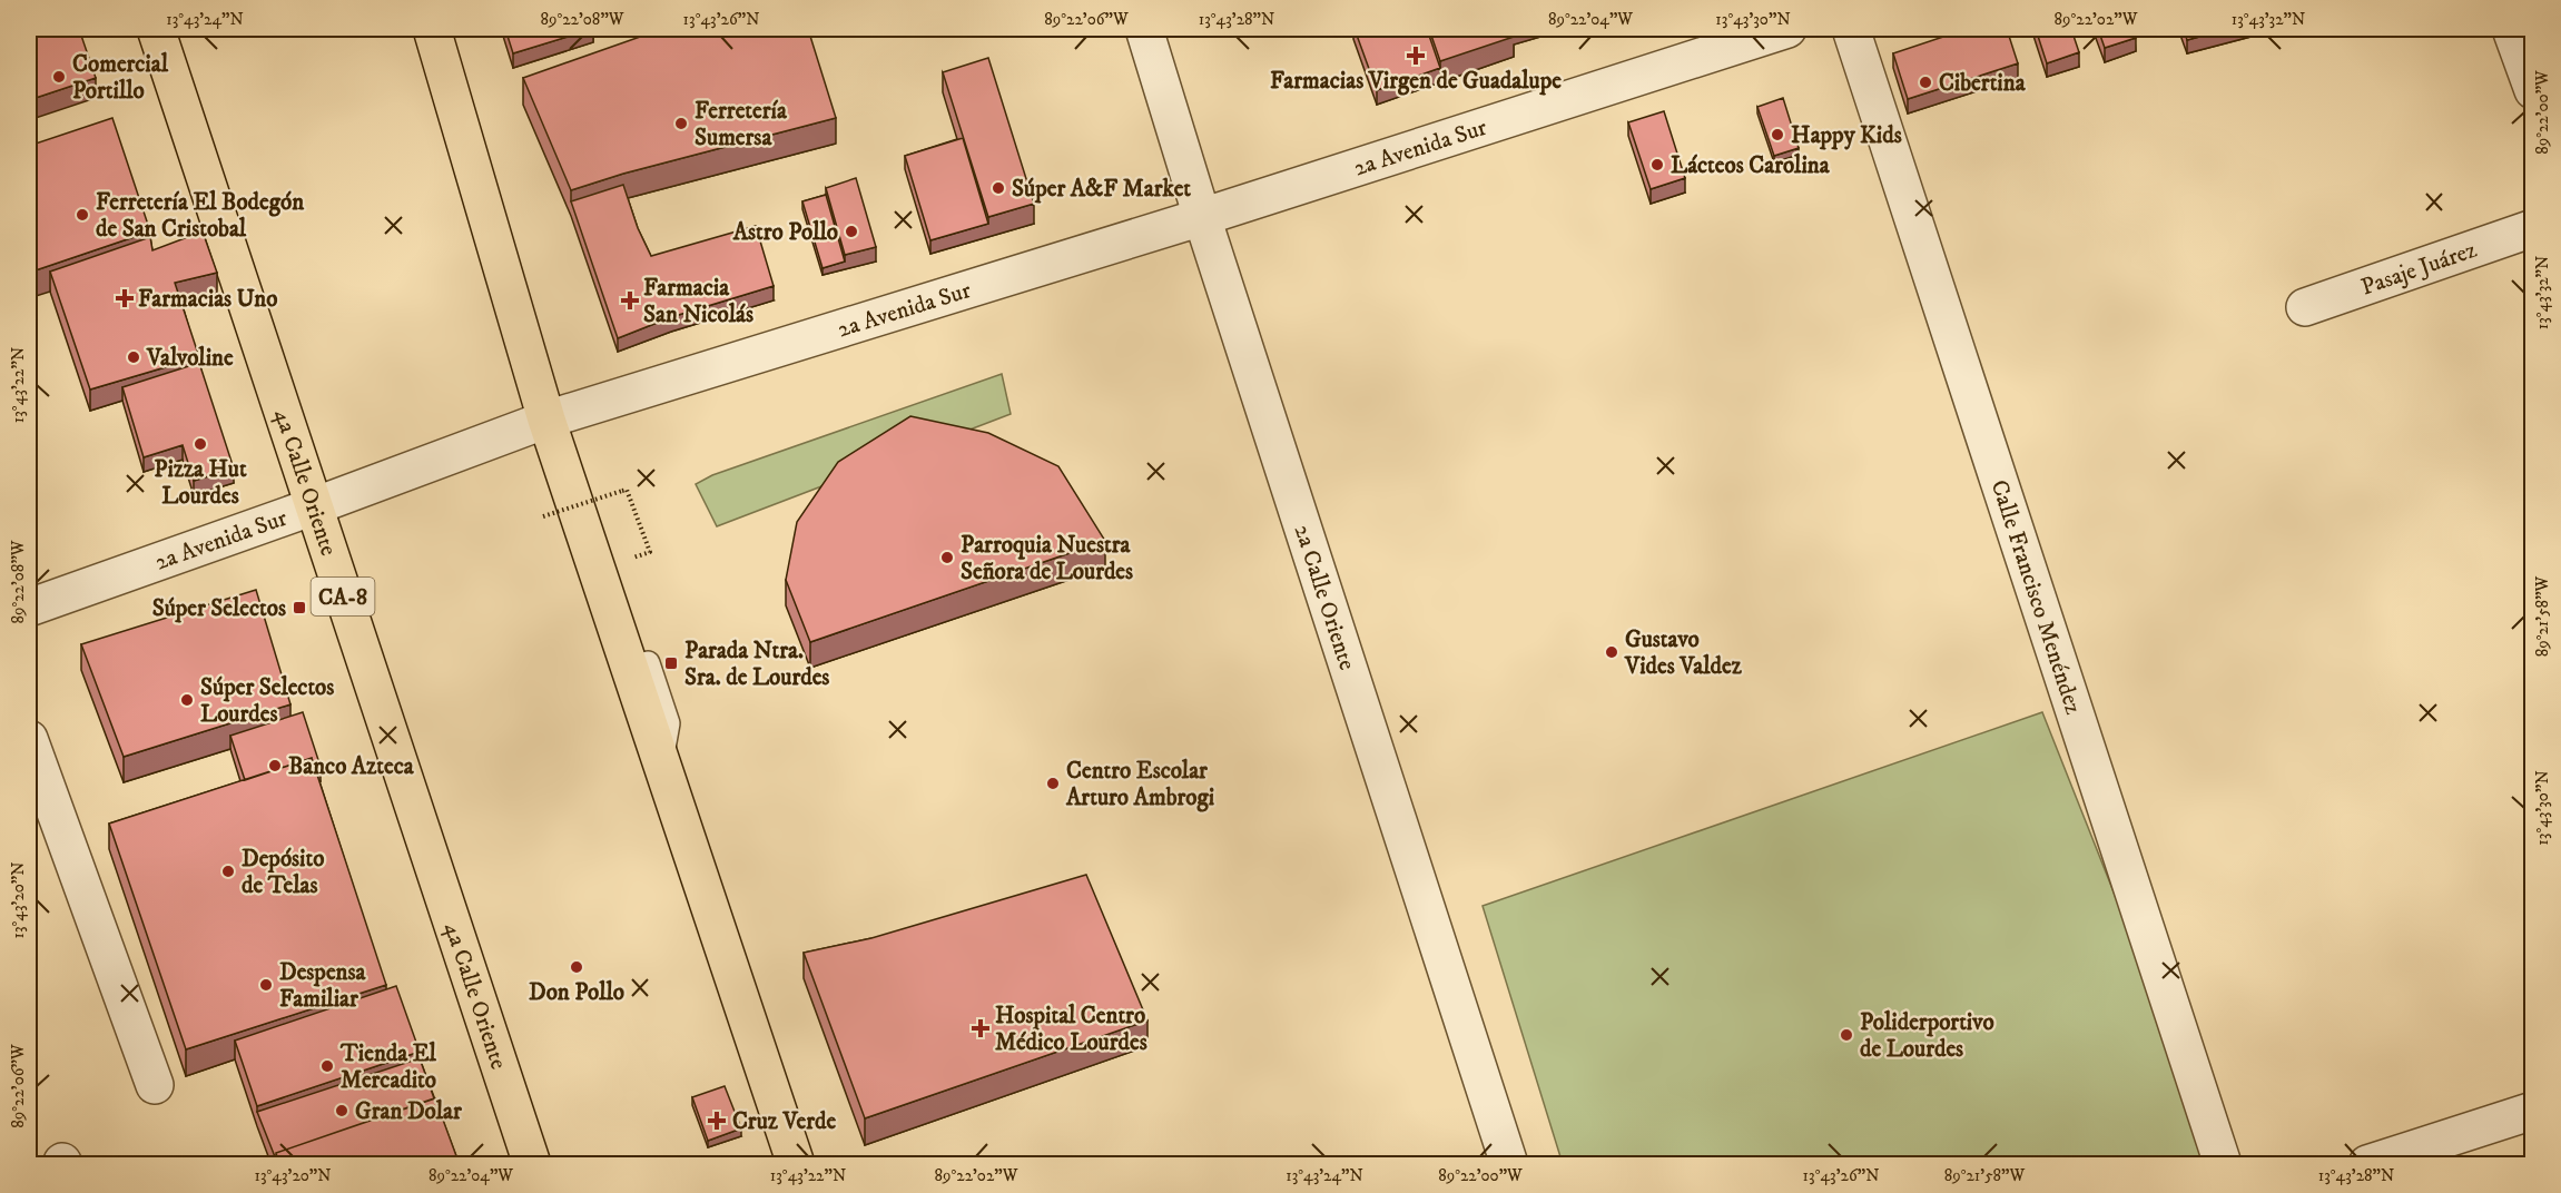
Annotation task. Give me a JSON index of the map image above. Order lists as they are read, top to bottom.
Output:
{
  "streets": {
    "highway": ["4a Calle Oriente", "CA-8"],
    "street": [
      "2a Avenida Sur",
      "Pasaje Juárez",
      "2a Calle Oriente",
      "Calle Francisco Menéndez"
    ]
  },
  "crossings": [
    ["2a Avenida Sur", "4a Calle Oriente"],
    ["2a Avenida Sur", "2a Calle Oriente"]
  ],
  "places": {
    "health": [
      "Farmacias Virgen de Guadalupe",
      "Farmacias Uno",
      "Farmacia San Nicolás",
      "Hospital Centro Médico Lourdes",
      "Cruz Verde"
    ],
    "other": [
      "Comercial Portillo",
      "Cibertina",
      "Ferretería Sumersa",
      "Happy Kids",
      "Lácteos Carolina",
      "Súper A&F Market",
      "Ferretería El Bodegón de San Cristobal",
      "Astro Pollo",
      "Valvoline",
      "Pizza Hut Lourdes",
      "Parroquia Nuestra Señora de Lourdes",
      "Gustavo Vides Valdez",
      "Súper Selectos Lourdes",
      "Banco Azteca",
      "Centro Escolar Arturo Ambrogi",
      "Depósito de Telas",
      "Don Pollo",
      "Despensa Familiar",
      "Poliderportivo de Lourdes",
      "Tienda El Mercadito",
      "Gran Dolar"
    ],
    "transit": ["Súper Selectos", "Parada Ntra. Sra. de Lourdes"]
  },
  "coordinates": [
    "13°43'24\"N",
    "89°22'08\"W",
    "13°43'26\"N",
    "89°22'06\"W",
    "13°43'28\"N",
    "89°22'04\"W",
    "13°43'30\"N",
    "89°22'02\"W",
    "13°43'32\"N",
    "89°22'00\"W",
    "13°43'22\"N",
    "89°21'58\"W",
    "13°43'20\"N"
  ]
}
